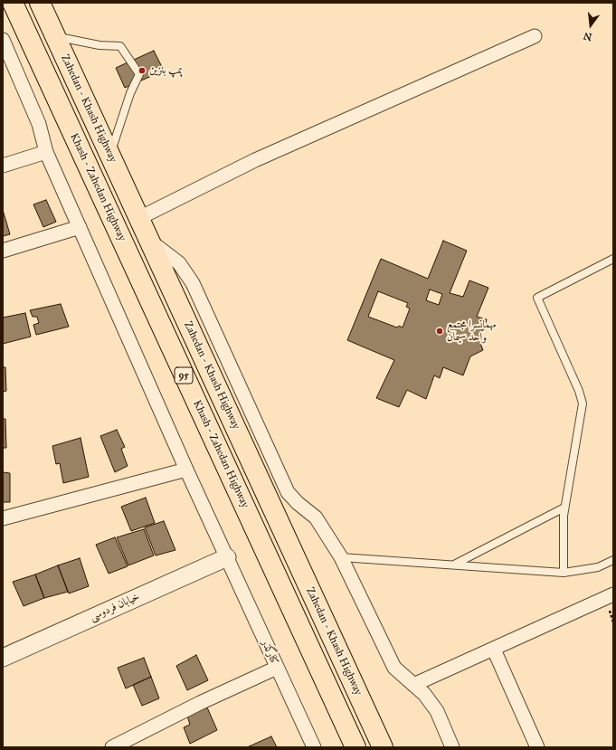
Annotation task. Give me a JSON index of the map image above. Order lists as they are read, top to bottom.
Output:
{
  "streets": {
    "highway": ["Zahedan - Khash Highway", "Khash - Zahedan Highway", "95"],
    "street": ["خیابان فردوسی", "کنارگذر"]
  },
  "crossings": [
    ["خیابان فردوسی", "کنارگذر"]
  ],
  "places": ["پمپ بنزین", "مهمانسرا مجتمع واحد سیمان"],
  "north": "bottom"
}
